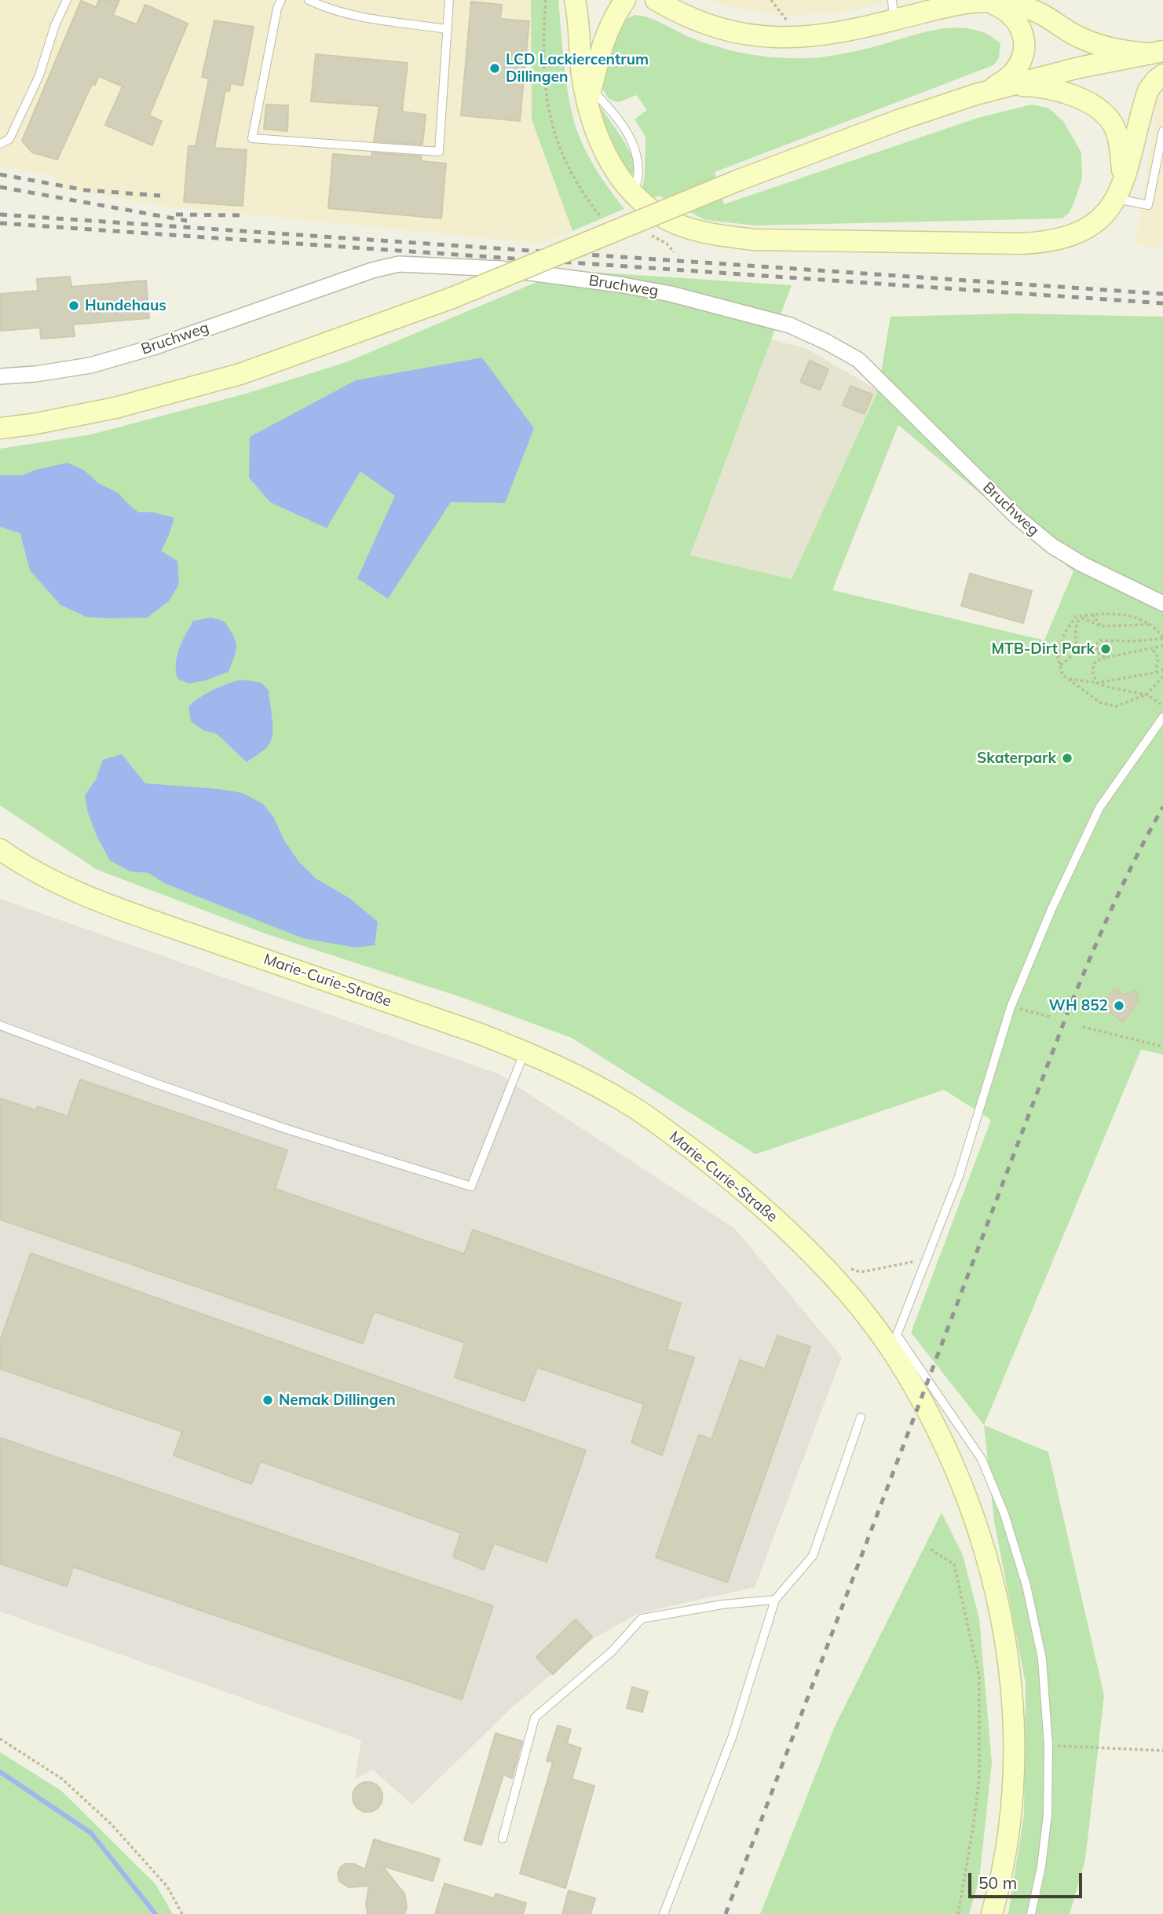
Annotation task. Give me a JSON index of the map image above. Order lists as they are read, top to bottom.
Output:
{
  "streets": {
    "main road": ["Marie-Curie-Straße"],
    "street": ["Bruchweg"]
  },
  "places": [
    "LCD Lackiercentrum Dillingen",
    "Hundehaus",
    "MTB-Dirt Park",
    "Skaterpark",
    "WH 852",
    "Nemak Dillingen"
  ],
  "scale_bar": "50 m"
}
